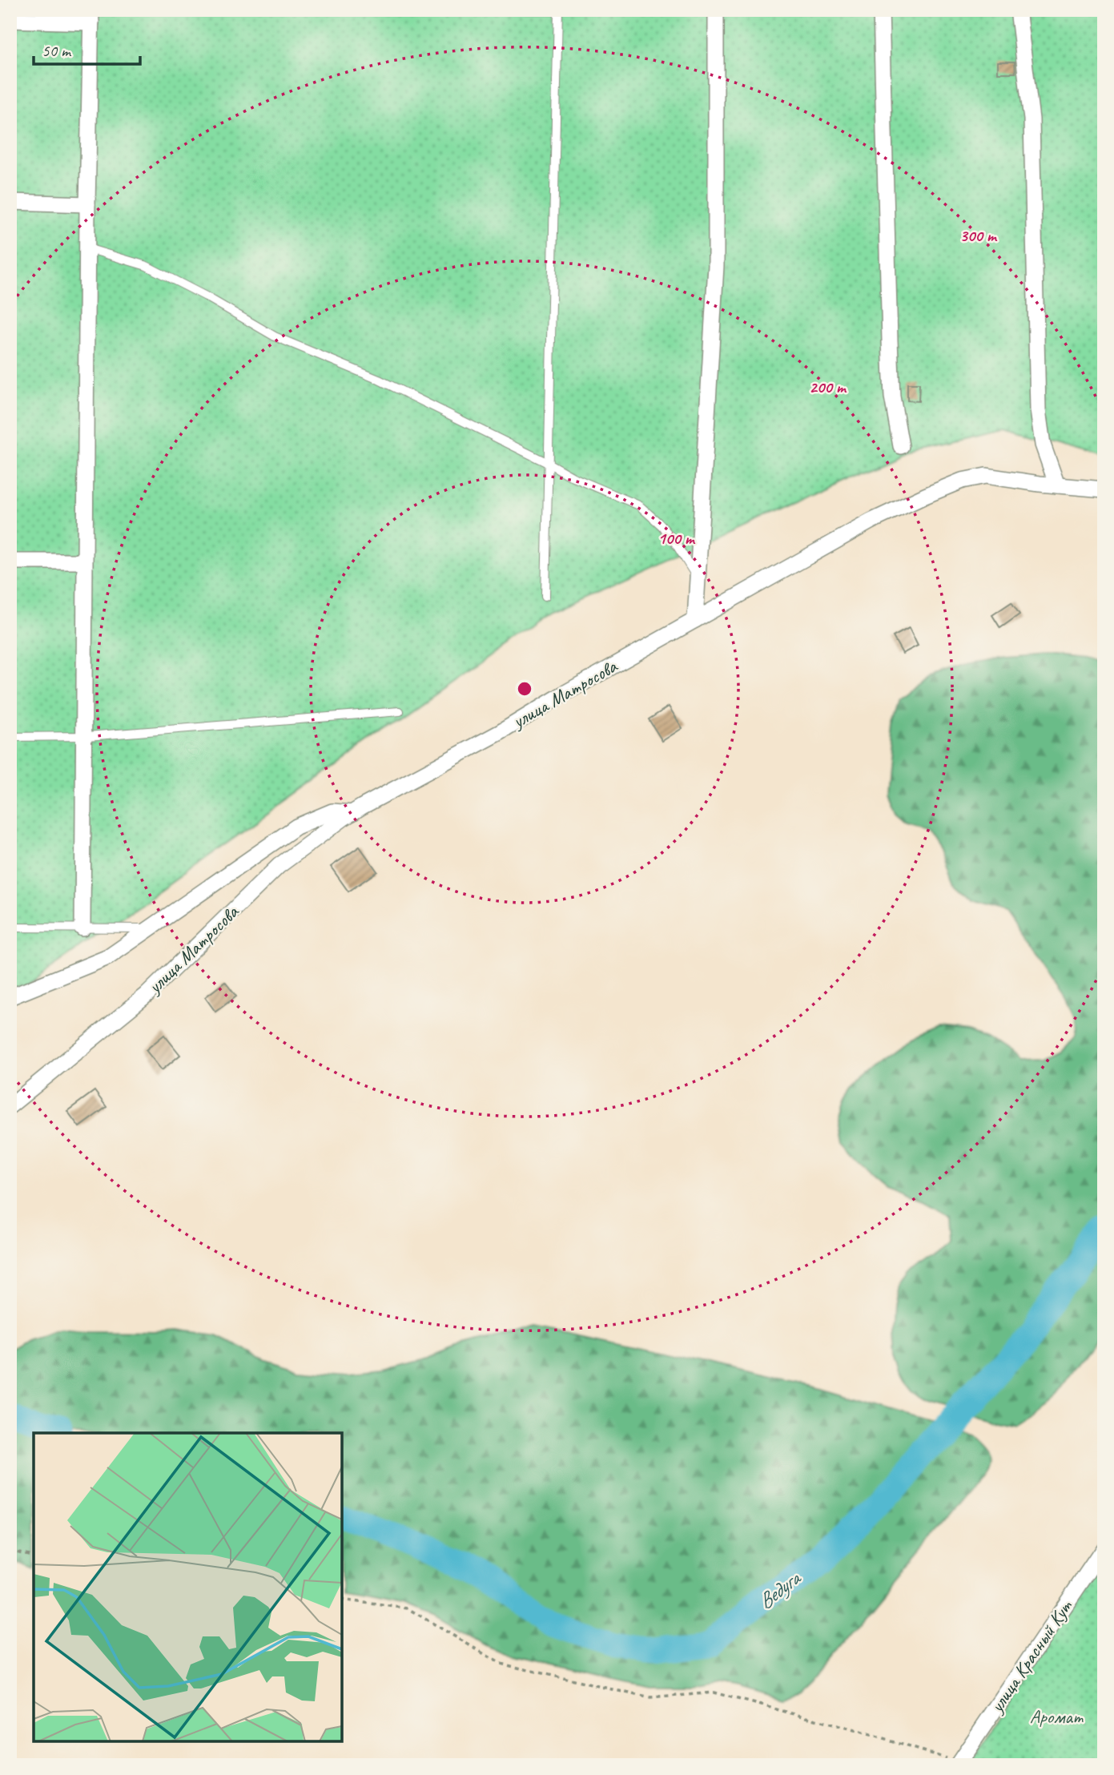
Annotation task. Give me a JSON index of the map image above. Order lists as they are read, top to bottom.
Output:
{
  "streets": {
    "street": ["улица Матросова", "улица Красный Кут"]
  },
  "water": ["Ведуга"],
  "parks": ["Аромат"],
  "scale_bar": "50 m",
  "rings": ["300 m", "200 m", "100 m"]
}
